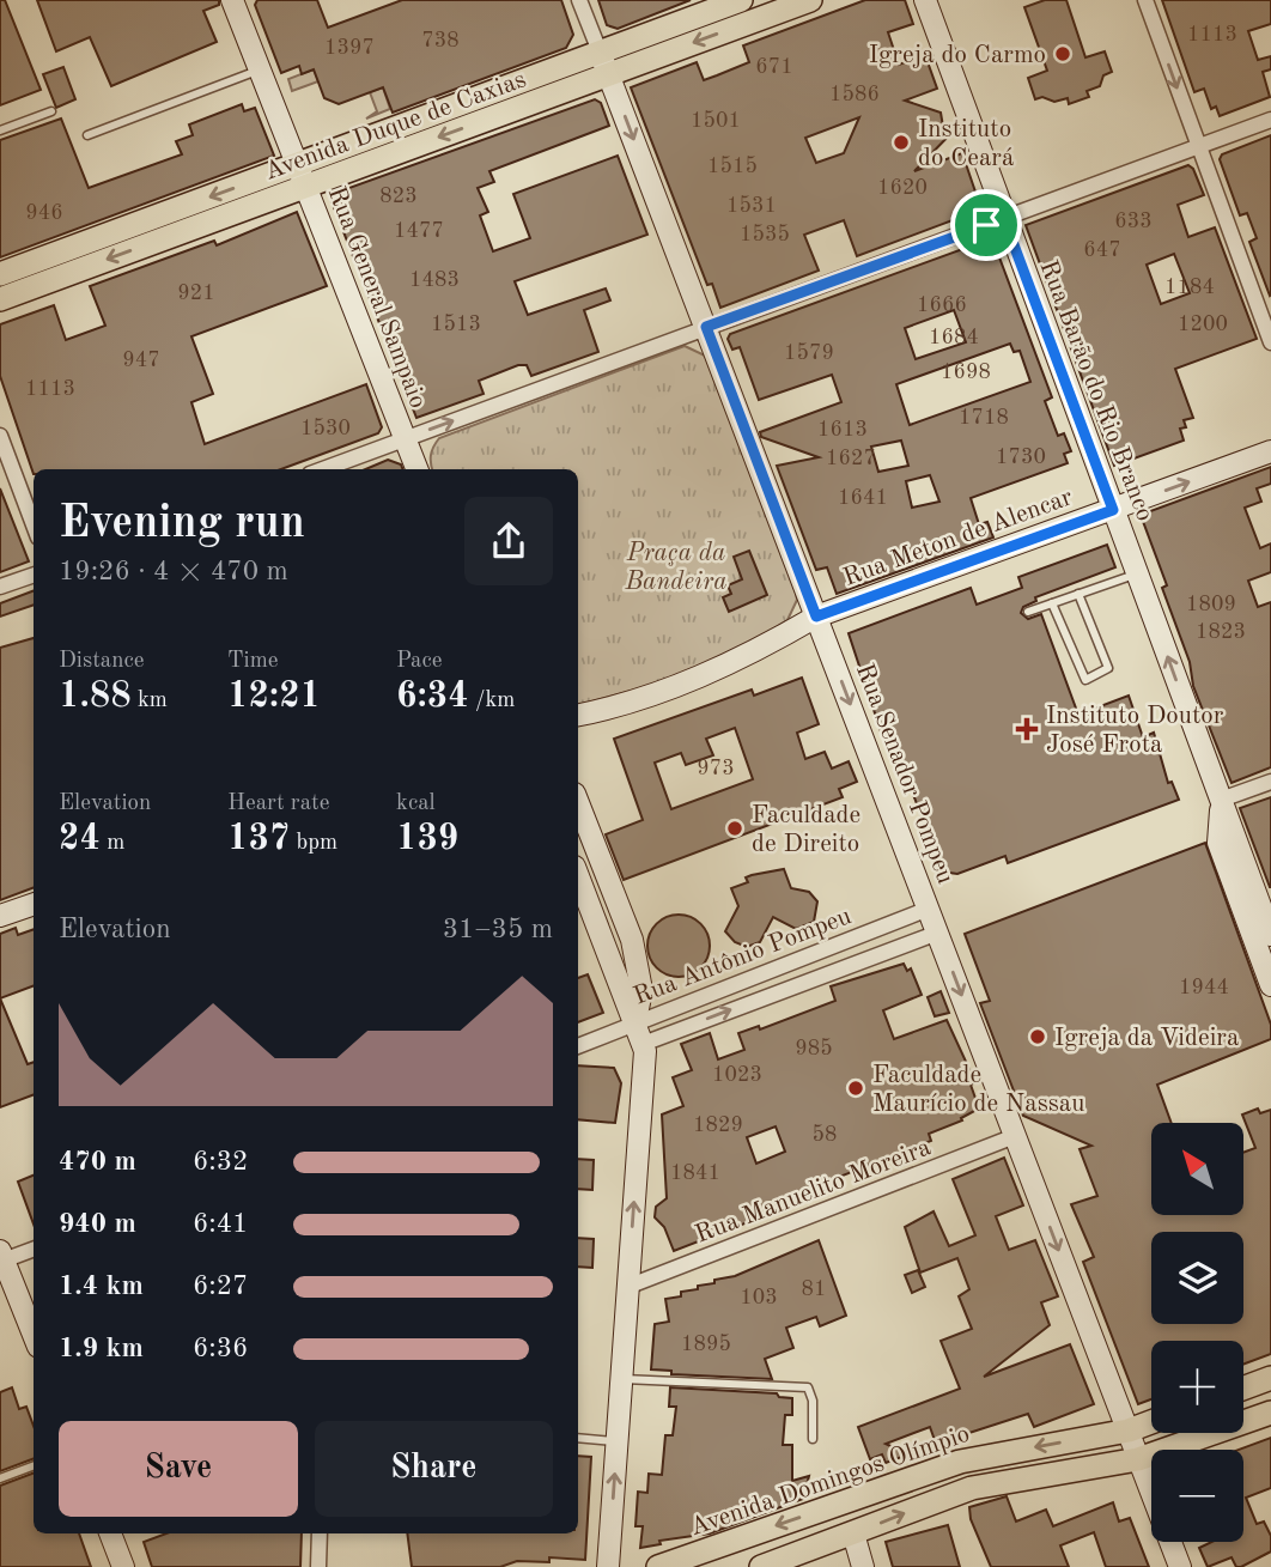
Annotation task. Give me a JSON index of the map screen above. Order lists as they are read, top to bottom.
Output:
{
  "streets": {
    "main road": ["Avenida Duque de Caxias", "Avenida Domingos Olímpio"],
    "street": [
      "Rua General Sampaio",
      "Rua Barão do Rio Branco",
      "Rua Meton de Alencar",
      "Rua Senador Pompeu",
      "Rua Antônio Pompeu",
      "Rua Manuelito Moreira"
    ]
  },
  "crossings": [
    ["Avenida Duque de Caxias", "Rua General Sampaio"],
    ["Avenida Duque de Caxias", "Rua Senador Pompeu"],
    ["Rua Barão do Rio Branco", "Rua Meton de Alencar"],
    ["Rua Meton de Alencar", "Rua Senador Pompeu"],
    ["Rua Senador Pompeu", "Rua Antônio Pompeu"],
    ["Rua Senador Pompeu", "Rua Manuelito Moreira"],
    ["Rua Senador Pompeu", "Avenida Domingos Olímpio"]
  ],
  "one_way": ["Rua Senador Pompeu"],
  "parks": ["Praça da Bandeira"],
  "places": {
    "other": [
      "Igreja do Carmo",
      "Instituto do Ceará",
      "Faculdade de Direito",
      "Igreja da Videira",
      "Faculdade Maurício de Nassau"
    ],
    "health": ["Instituto Doutor José Frota"]
  },
  "house_numbers": [
    "1113",
    "738",
    "1397",
    "671",
    "1586",
    "1501",
    "1515",
    "1620",
    "823",
    "1531",
    "946",
    "633",
    "1477",
    "1535",
    "647",
    "1483",
    "1184",
    "921",
    "1666",
    "1513",
    "1200",
    "1684",
    "1579",
    "947",
    "1698",
    "1113",
    "1718",
    "1530",
    "1613",
    "1730",
    "1627",
    "1641",
    "1809",
    "1823",
    "973",
    "1944",
    "985",
    "1023",
    "1829",
    "58",
    "1841",
    "81",
    "103",
    "1895"
  ],
  "north": "top left",
  "page": {
    "heading": ["Evening run", "19:26 · 4 × 470 m"],
    "stats": [
      ["Distance", "1.88 km"],
      ["Time", "12:21"],
      ["Pace", "6:34 /km"],
      ["Elevation", "24 m"],
      ["Heart rate", "137 bpm"],
      ["kcal", "139"]
    ],
    "chart": ["Elevation", "31–35 m"],
    "map_buttons": ["+", "−"],
    "list": [
      {
        "name": "470 m",
        "note": "6:32"
      },
      {
        "name": "940 m",
        "note": "6:41"
      },
      {
        "name": "1.4 km",
        "note": "6:27"
      },
      {
        "name": "1.9 km",
        "note": "6:36"
      }
    ],
    "buttons": ["Save", "Share"]
  }
}
